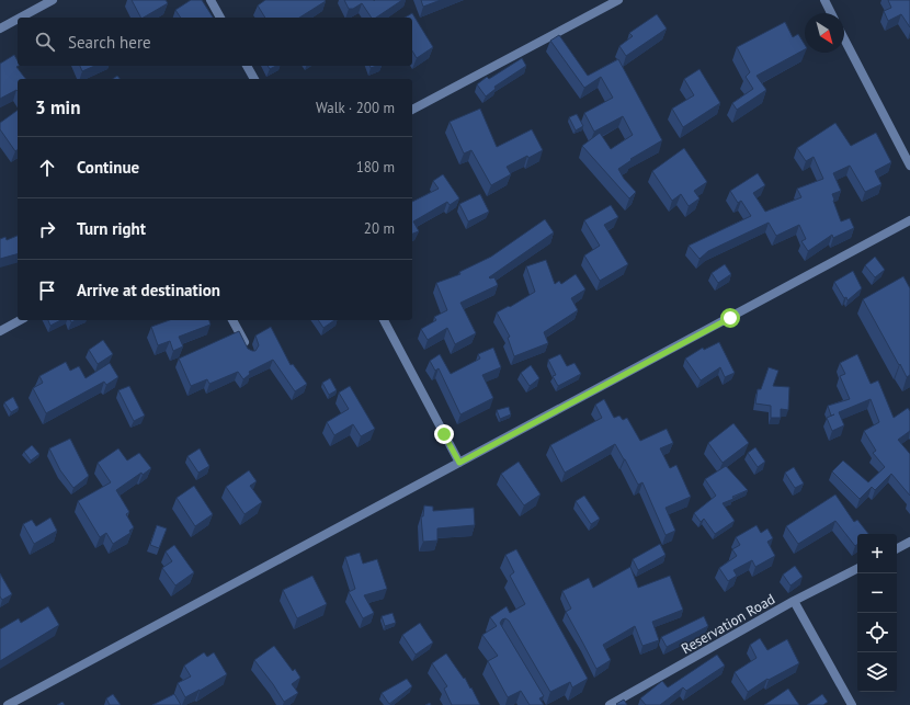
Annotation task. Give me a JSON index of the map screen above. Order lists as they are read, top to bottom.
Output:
{
  "streets": {
    "street": ["Reservation Road"]
  },
  "north": "bottom right",
  "page": {
    "search": "Search here",
    "heading": ["3 min", "Walk · 200 m"],
    "list": [
      ["Continue", "180 m"],
      ["Turn right", "20 m"],
      "Arrive at destination"
    ],
    "map_buttons": ["+", "−"]
  }
}
